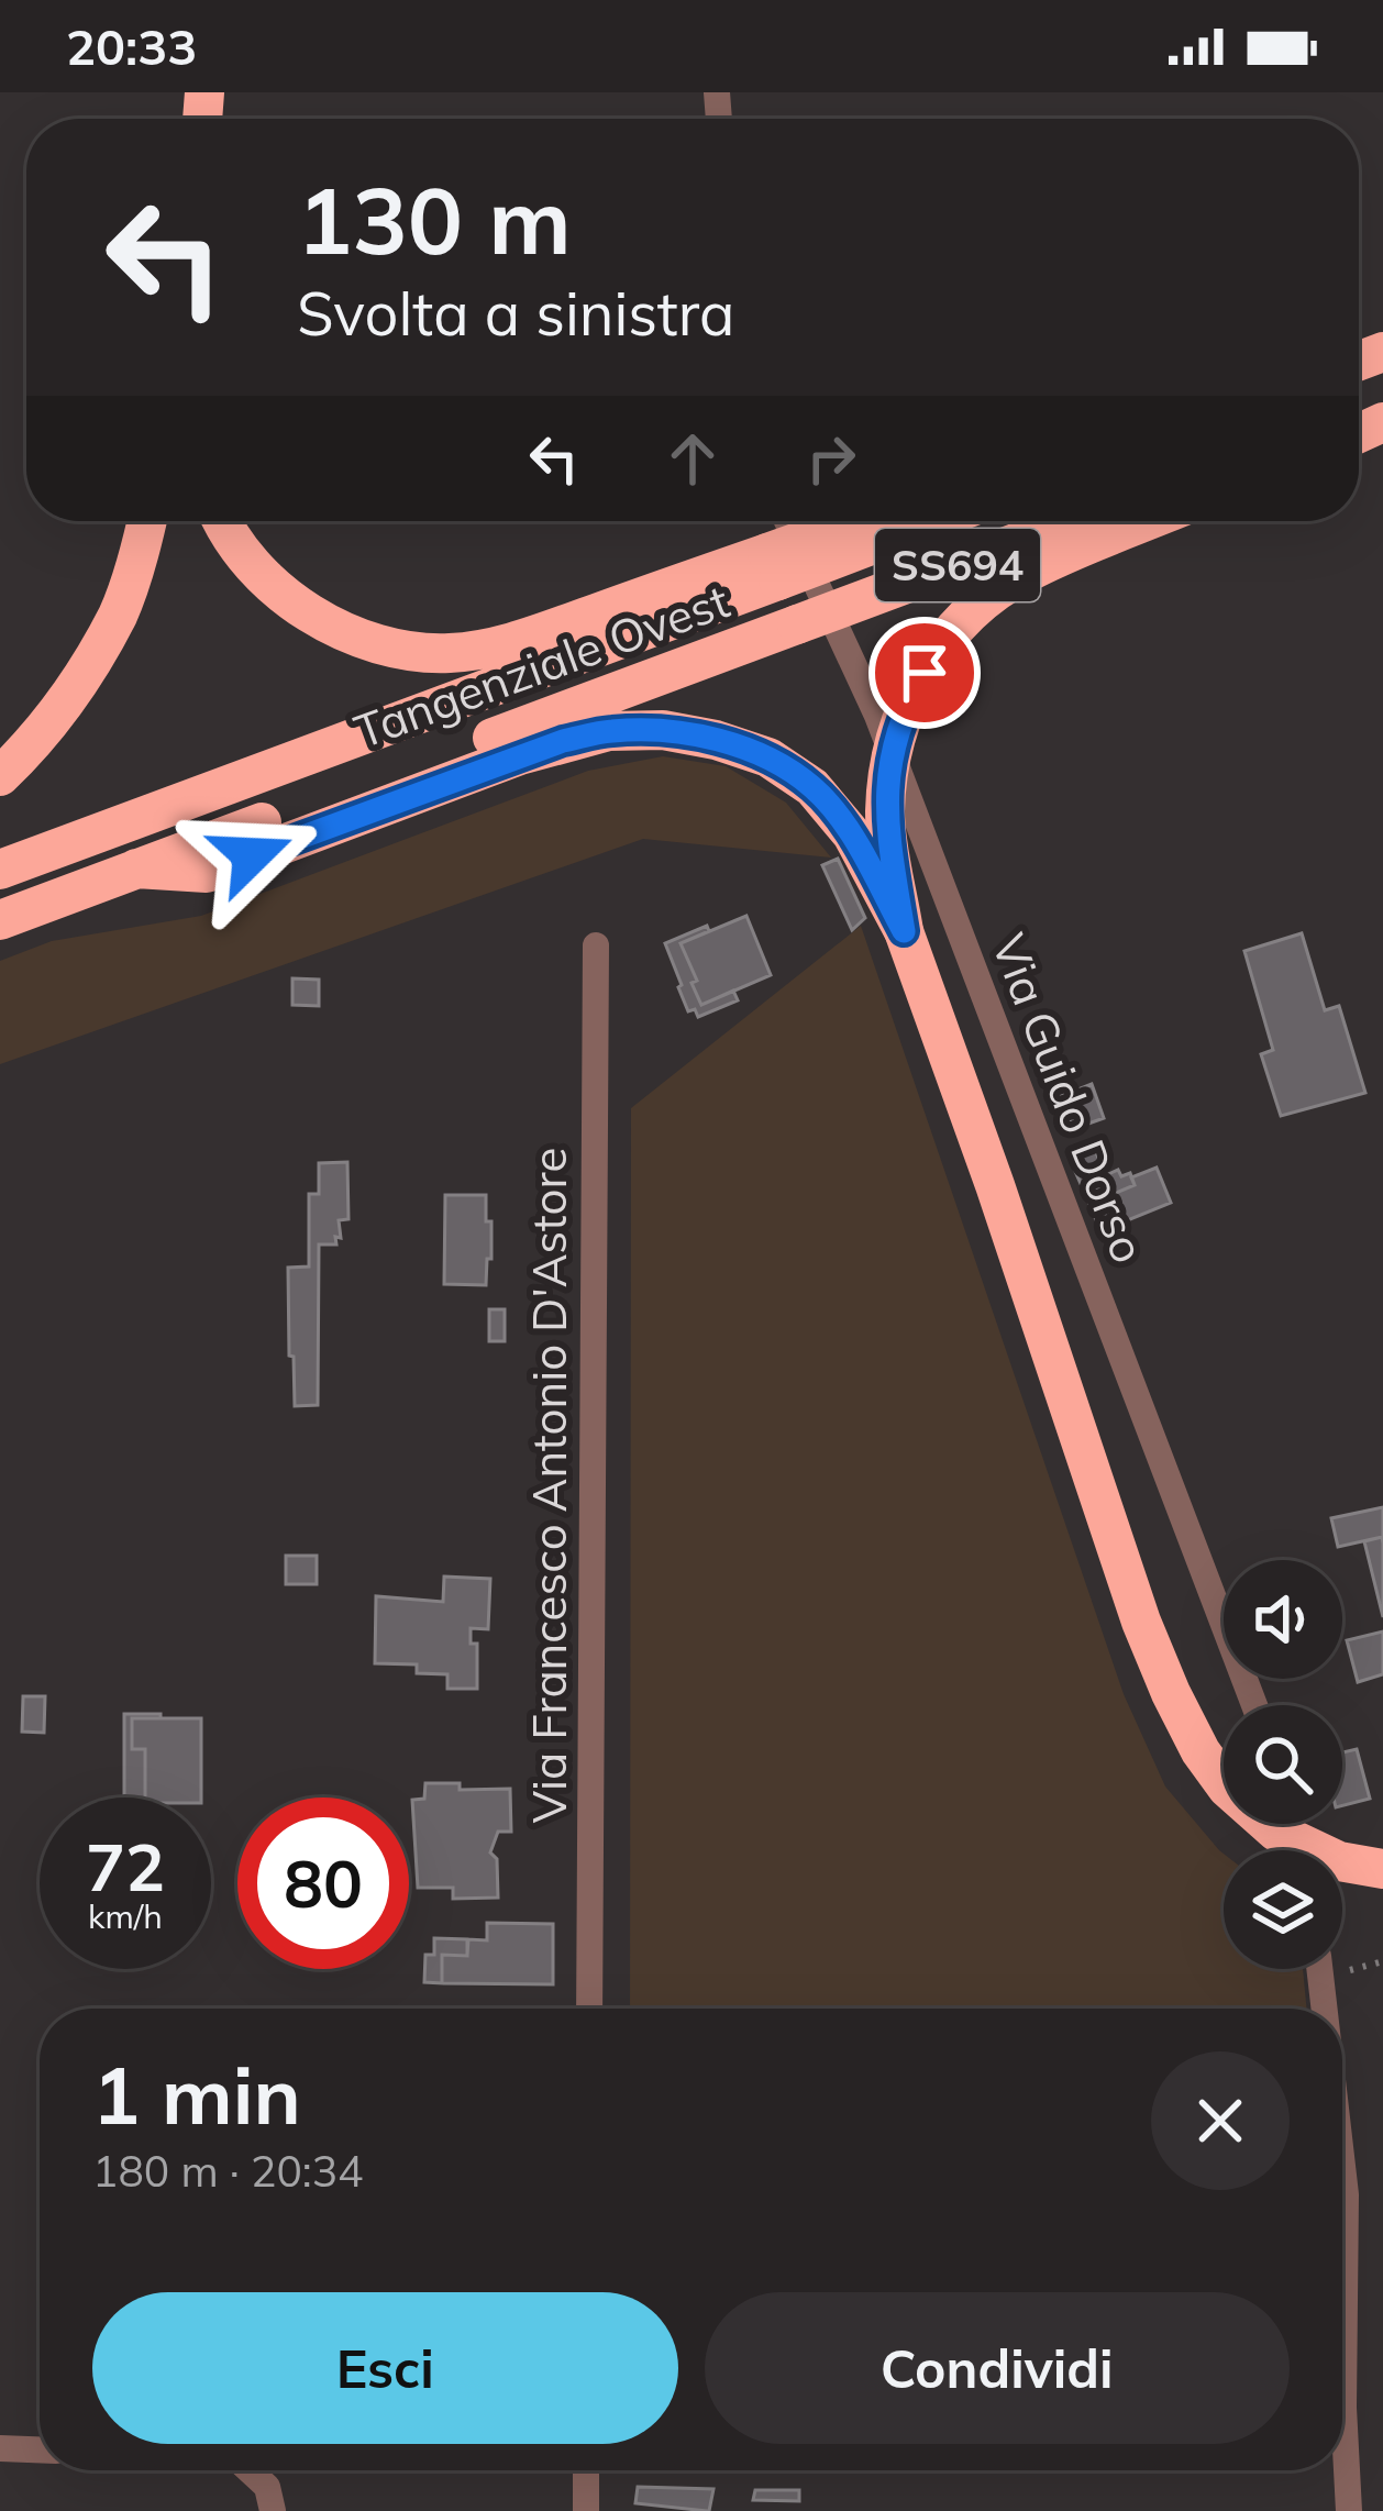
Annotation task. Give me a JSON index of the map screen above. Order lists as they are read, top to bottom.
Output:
{
  "streets": {
    "highway": ["SS694", "Tangenziale Ovest"],
    "street": ["Via Guido Dorso", "Via Francesco Antonio D'Astore"]
  },
  "page": {
    "status": "20:33",
    "turn": ["130 m", "Svolta a sinistra"],
    "speed": "72 km/h",
    "limit": "80",
    "heading": ["1 min", "180 m · 20:34"],
    "buttons": ["Esci", "Condividi"]
  }
}
